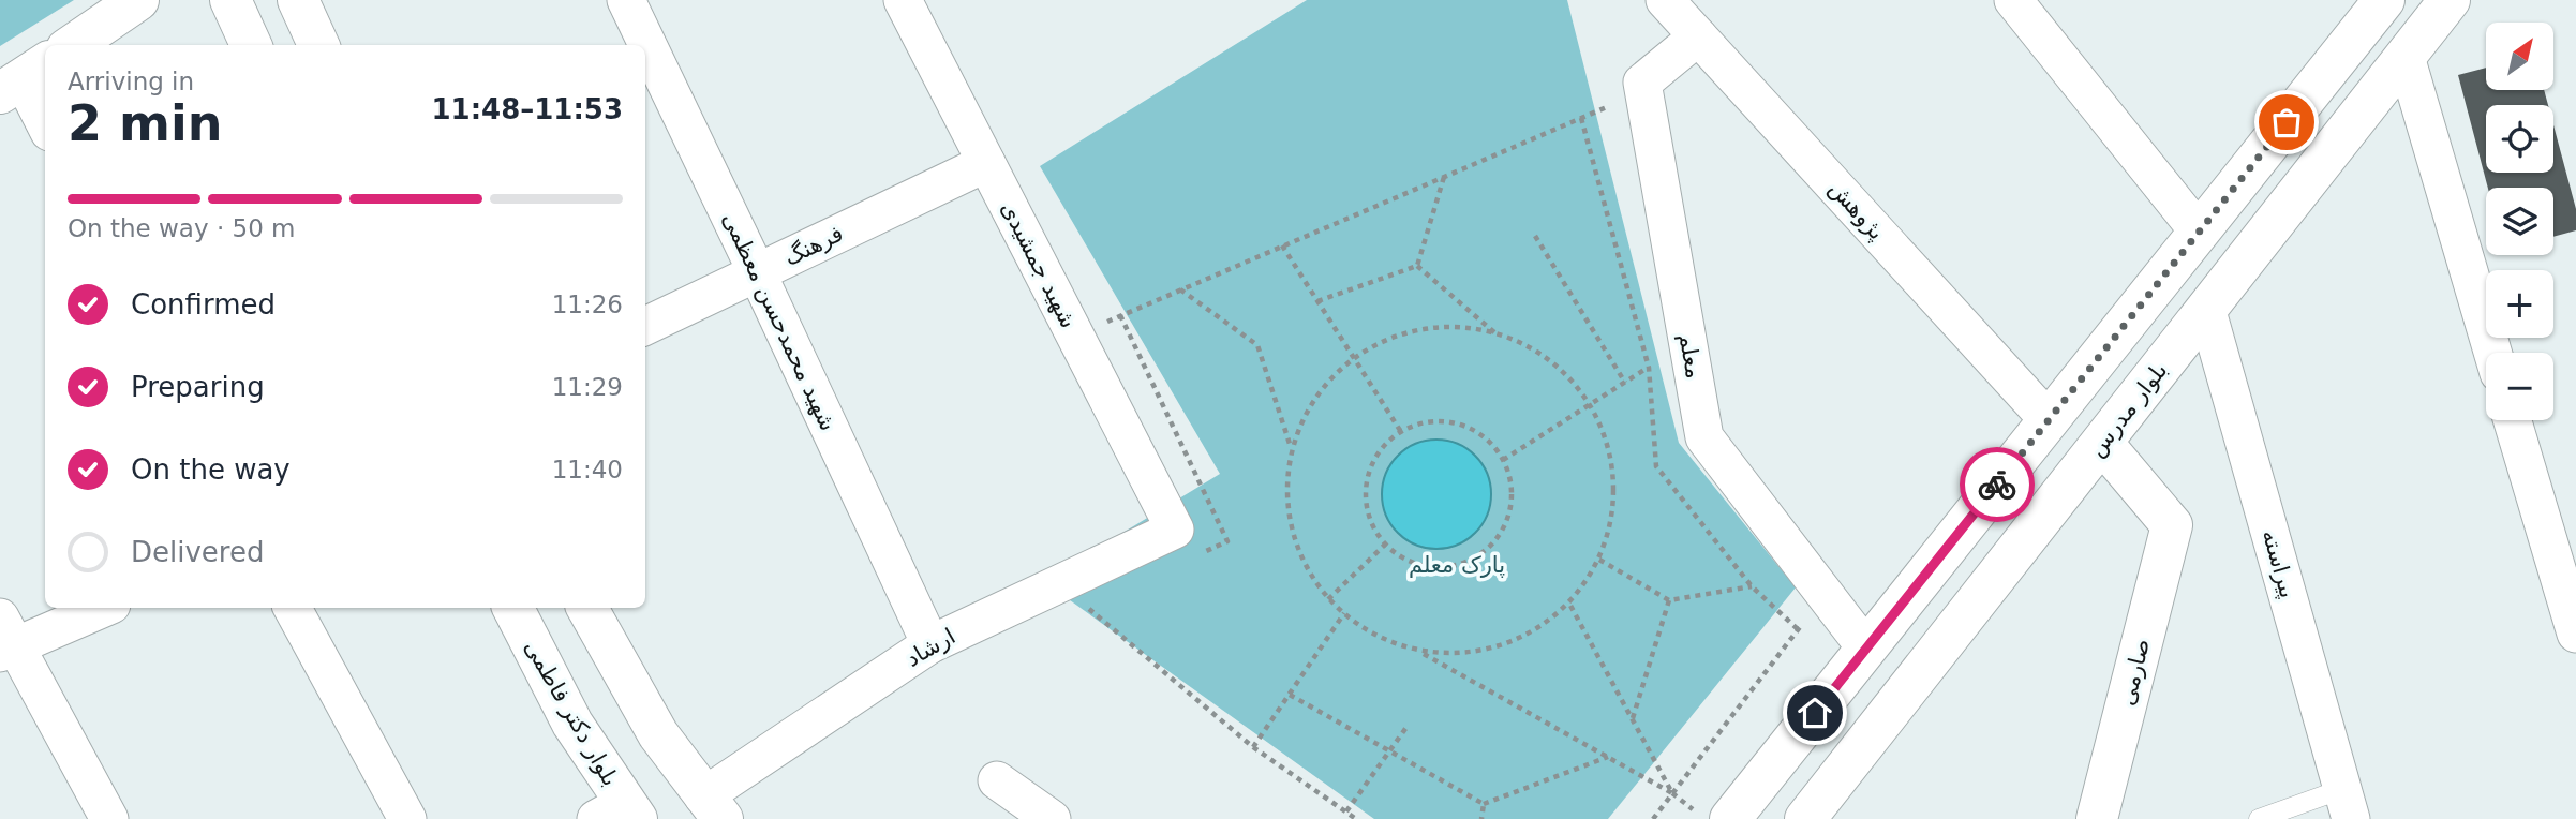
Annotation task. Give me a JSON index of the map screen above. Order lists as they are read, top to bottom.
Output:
{
  "streets": {
    "main road": ["بلوار مدرس", "صارمی", "بلوار دکتر فاطمی"],
    "street": [
      "پژوهش",
      "فرهنگ",
      "شهید جمشیدی",
      "شهید محمدحسن معظمی",
      "معلم",
      "پیراسته",
      "ارشاد"
    ]
  },
  "crossings": [
    ["فرهنگ", "شهید جمشیدی"],
    ["فرهنگ", "شهید محمدحسن معظمی"],
    ["شهید جمشیدی", "ارشاد"],
    ["شهید محمدحسن معظمی", "ارشاد"],
    ["بلوار مدرس", "پیراسته"],
    ["بلوار مدرس", "صارمی"]
  ],
  "parks": ["پارک معلم"],
  "north": "top right",
  "page": {
    "map_buttons": ["+", "−"],
    "heading": ["2 min", "Arriving in", "11:48–11:53"],
    "bar": "On the way · 50 m",
    "list": [
      ["Confirmed", "11:26"],
      ["Preparing", "11:29"],
      ["On the way", "11:40"],
      "Delivered"
    ]
  }
}
